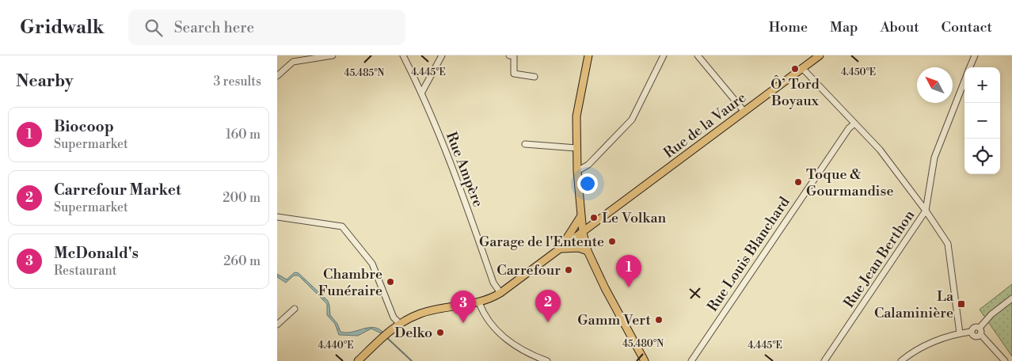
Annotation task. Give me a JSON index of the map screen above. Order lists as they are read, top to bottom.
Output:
{
  "streets": {
    "main road": ["Rue de la Vaure"],
    "street": ["Rue Ampère", "Rue Louis Blanchard", "Rue Jean Berthon"]
  },
  "places": {
    "other": [
      "Ô’ Tord Boyaux",
      "Toque & Gourmandise",
      "Le Volkan",
      "Garage de l'Entente",
      "Carrefour",
      "Chambre Funéraire",
      "Gamm Vert",
      "Delko"
    ],
    "transit": ["La Calaminière"]
  },
  "north": "top left",
  "page": {
    "header": "Gridwalk",
    "search": "Search here",
    "nav": [
      "Home",
      "Map",
      "About",
      "Contact"
    ],
    "heading": ["Nearby", "3 results"],
    "map_buttons": ["+", "−"],
    "list": [
      {
        "mark": "1",
        "name": "Biocoop",
        "note": "Supermarket",
        "value": "160 m"
      },
      {
        "mark": "2",
        "name": "Carrefour Market",
        "note": "Supermarket",
        "value": "200 m"
      },
      {
        "mark": "3",
        "name": "McDonald's",
        "note": "Restaurant",
        "value": "260 m"
      }
    ],
    "pins": ["1", "2", "3"]
  },
  "coordinates": [
    "4.450°E",
    "4.445°E",
    "45.485°N",
    "45.480°N",
    "4.440°E"
  ]
}
